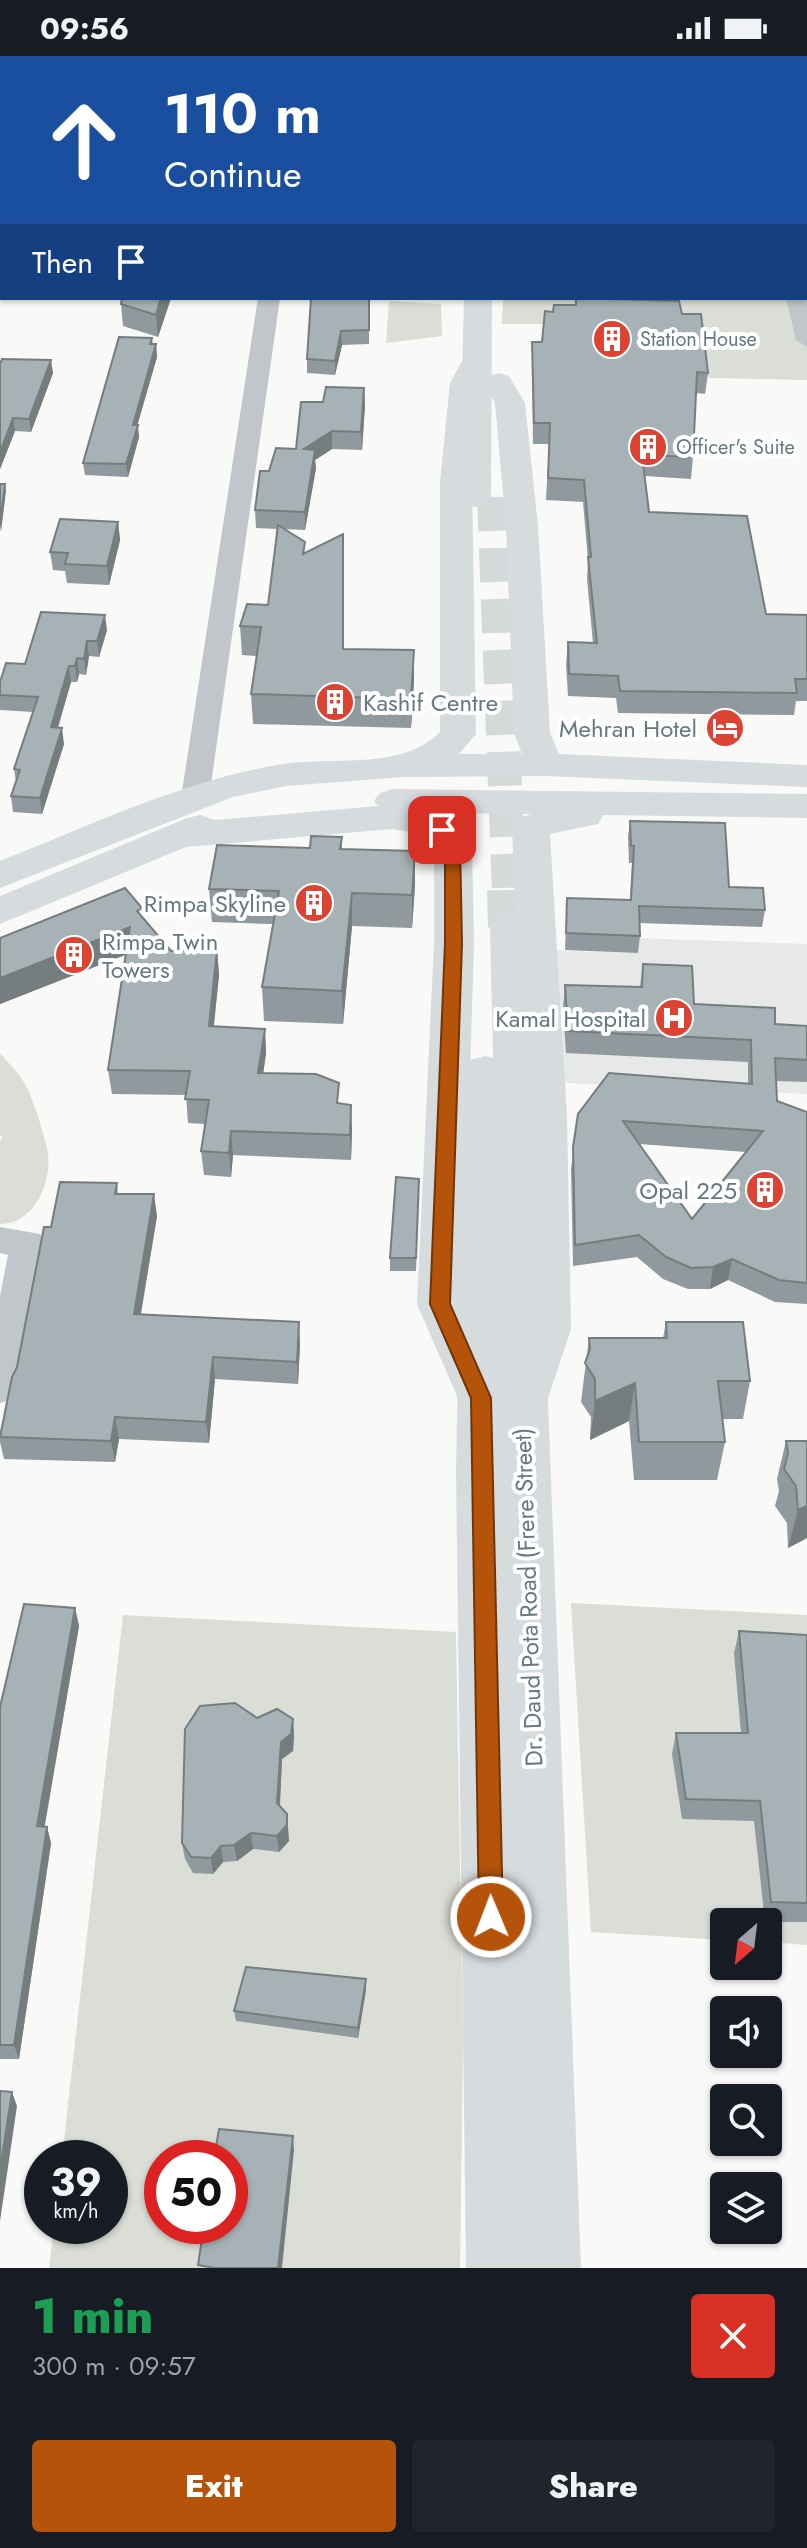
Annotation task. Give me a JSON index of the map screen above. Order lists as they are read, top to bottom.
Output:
{
  "streets": {
    "main road": ["Dr. Daud Pota Road (Frere Street)"]
  },
  "places": {
    "building": [
      "Station House",
      "Officer's Suite",
      "Kashif Centre",
      "Rimpa Skyline",
      "Rimpa Twin Towers",
      "Opal 225"
    ],
    "hotel": ["Mehran Hotel"],
    "hospital": ["Kamal Hospital"]
  },
  "north": "bottom left",
  "page": {
    "status": "09:56",
    "turn": ["110 m", "Continue"],
    "then": "Then",
    "speed": "39 km/h",
    "limit": "50",
    "heading": ["1 min", "300 m · 09:57"],
    "buttons": ["Exit", "Share"]
  }
}
